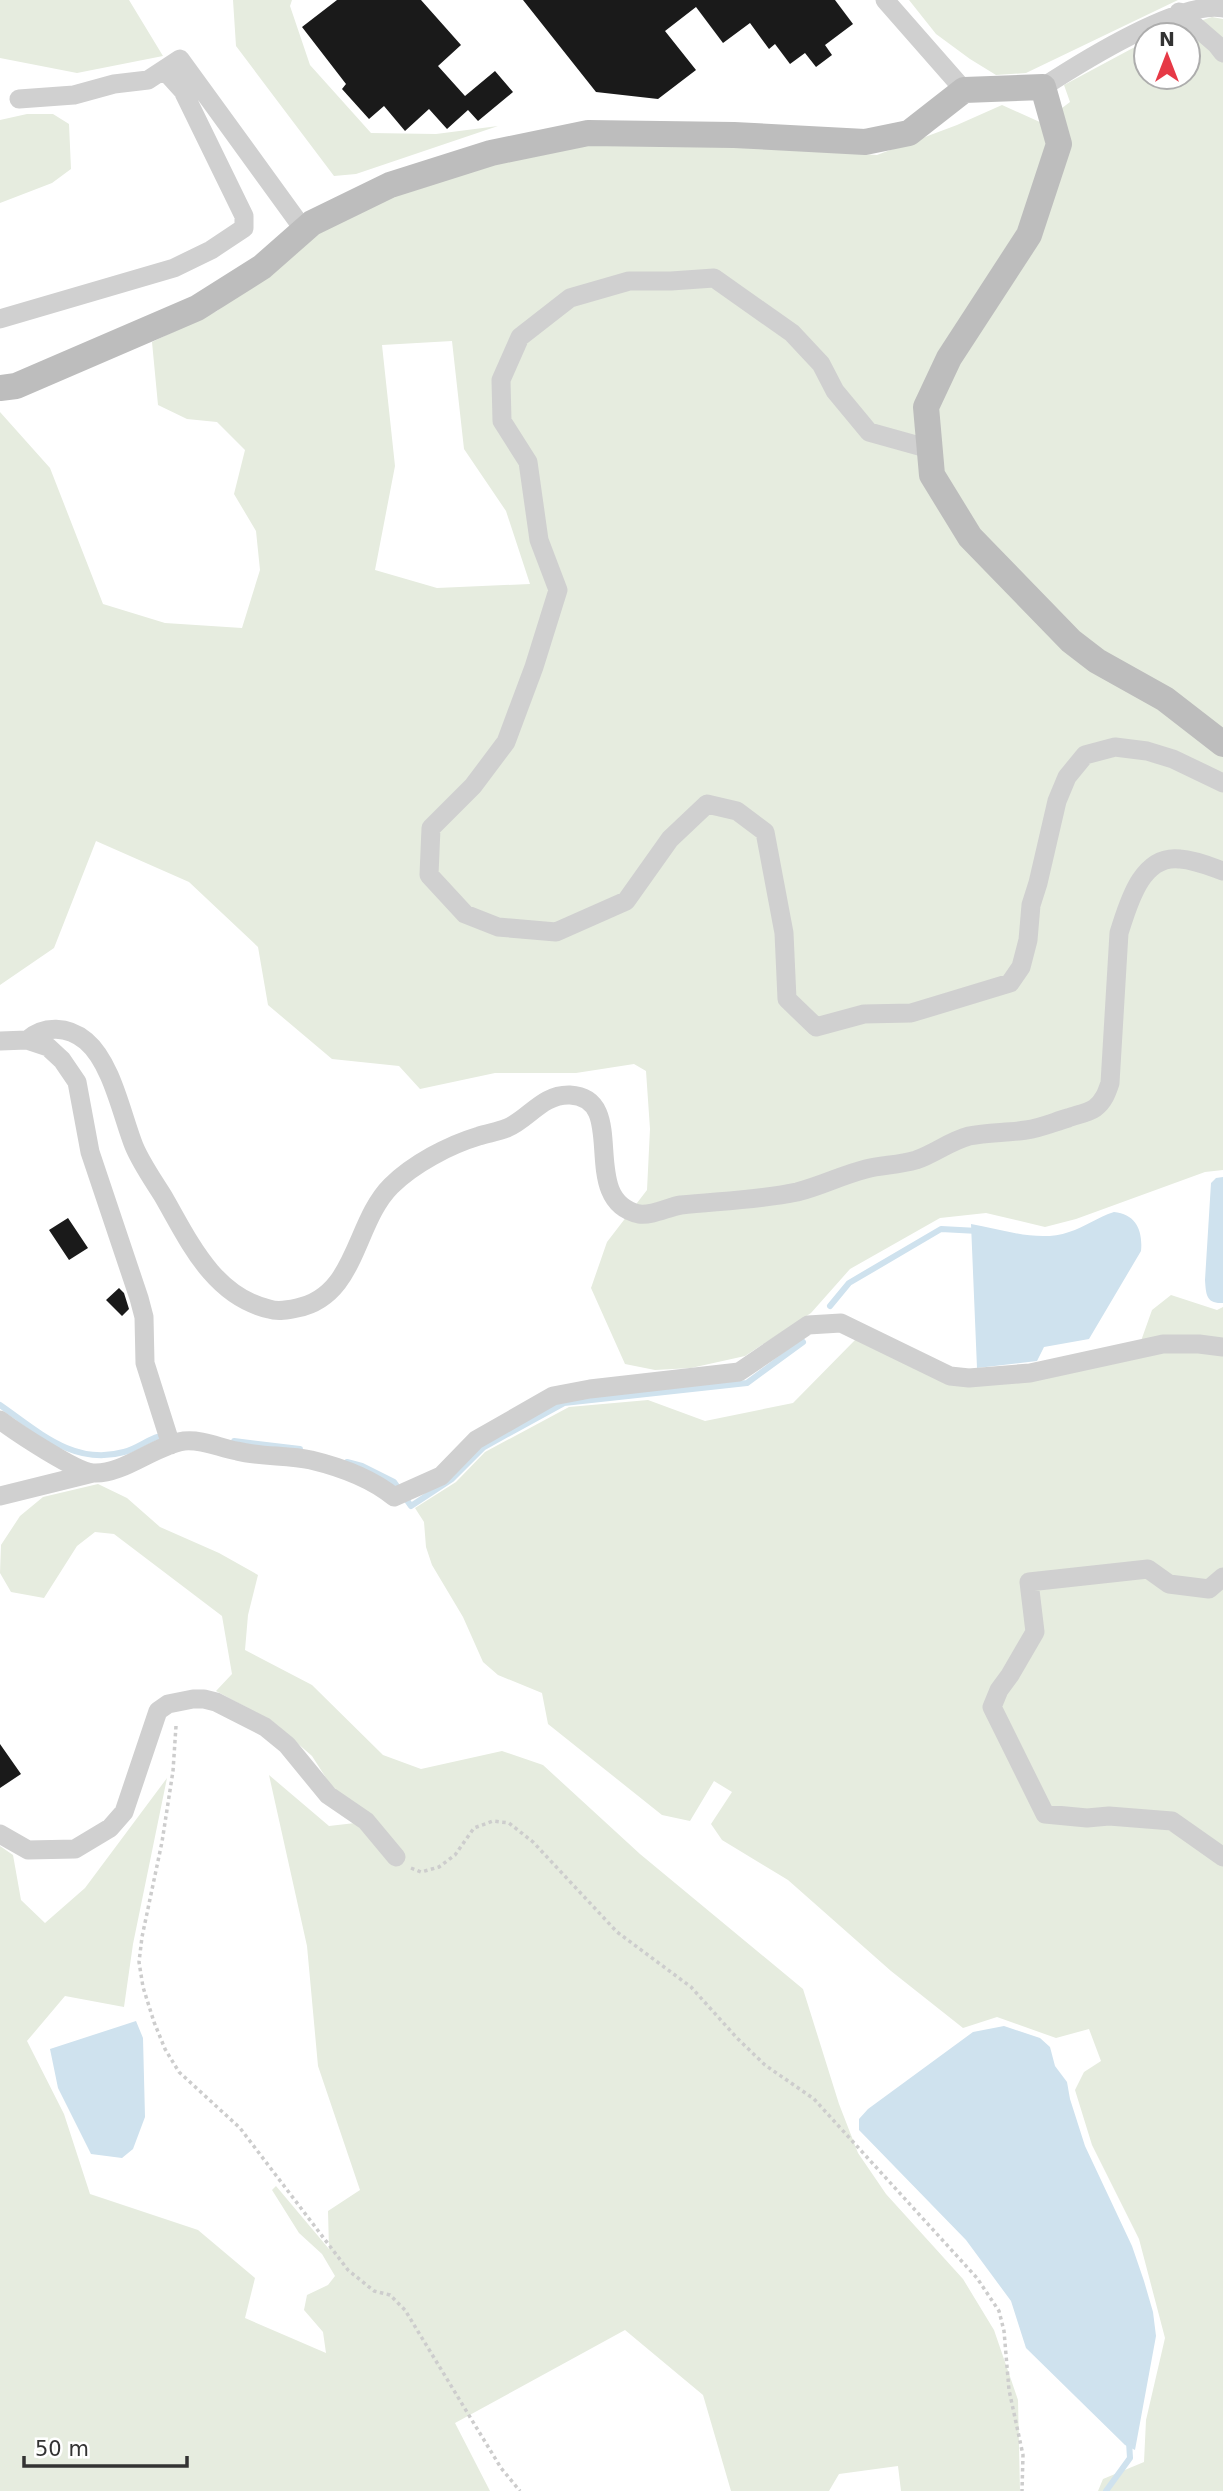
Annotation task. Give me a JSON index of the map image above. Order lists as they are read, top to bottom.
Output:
{
  "scale_bar": "50 m",
  "north": "top"
}
